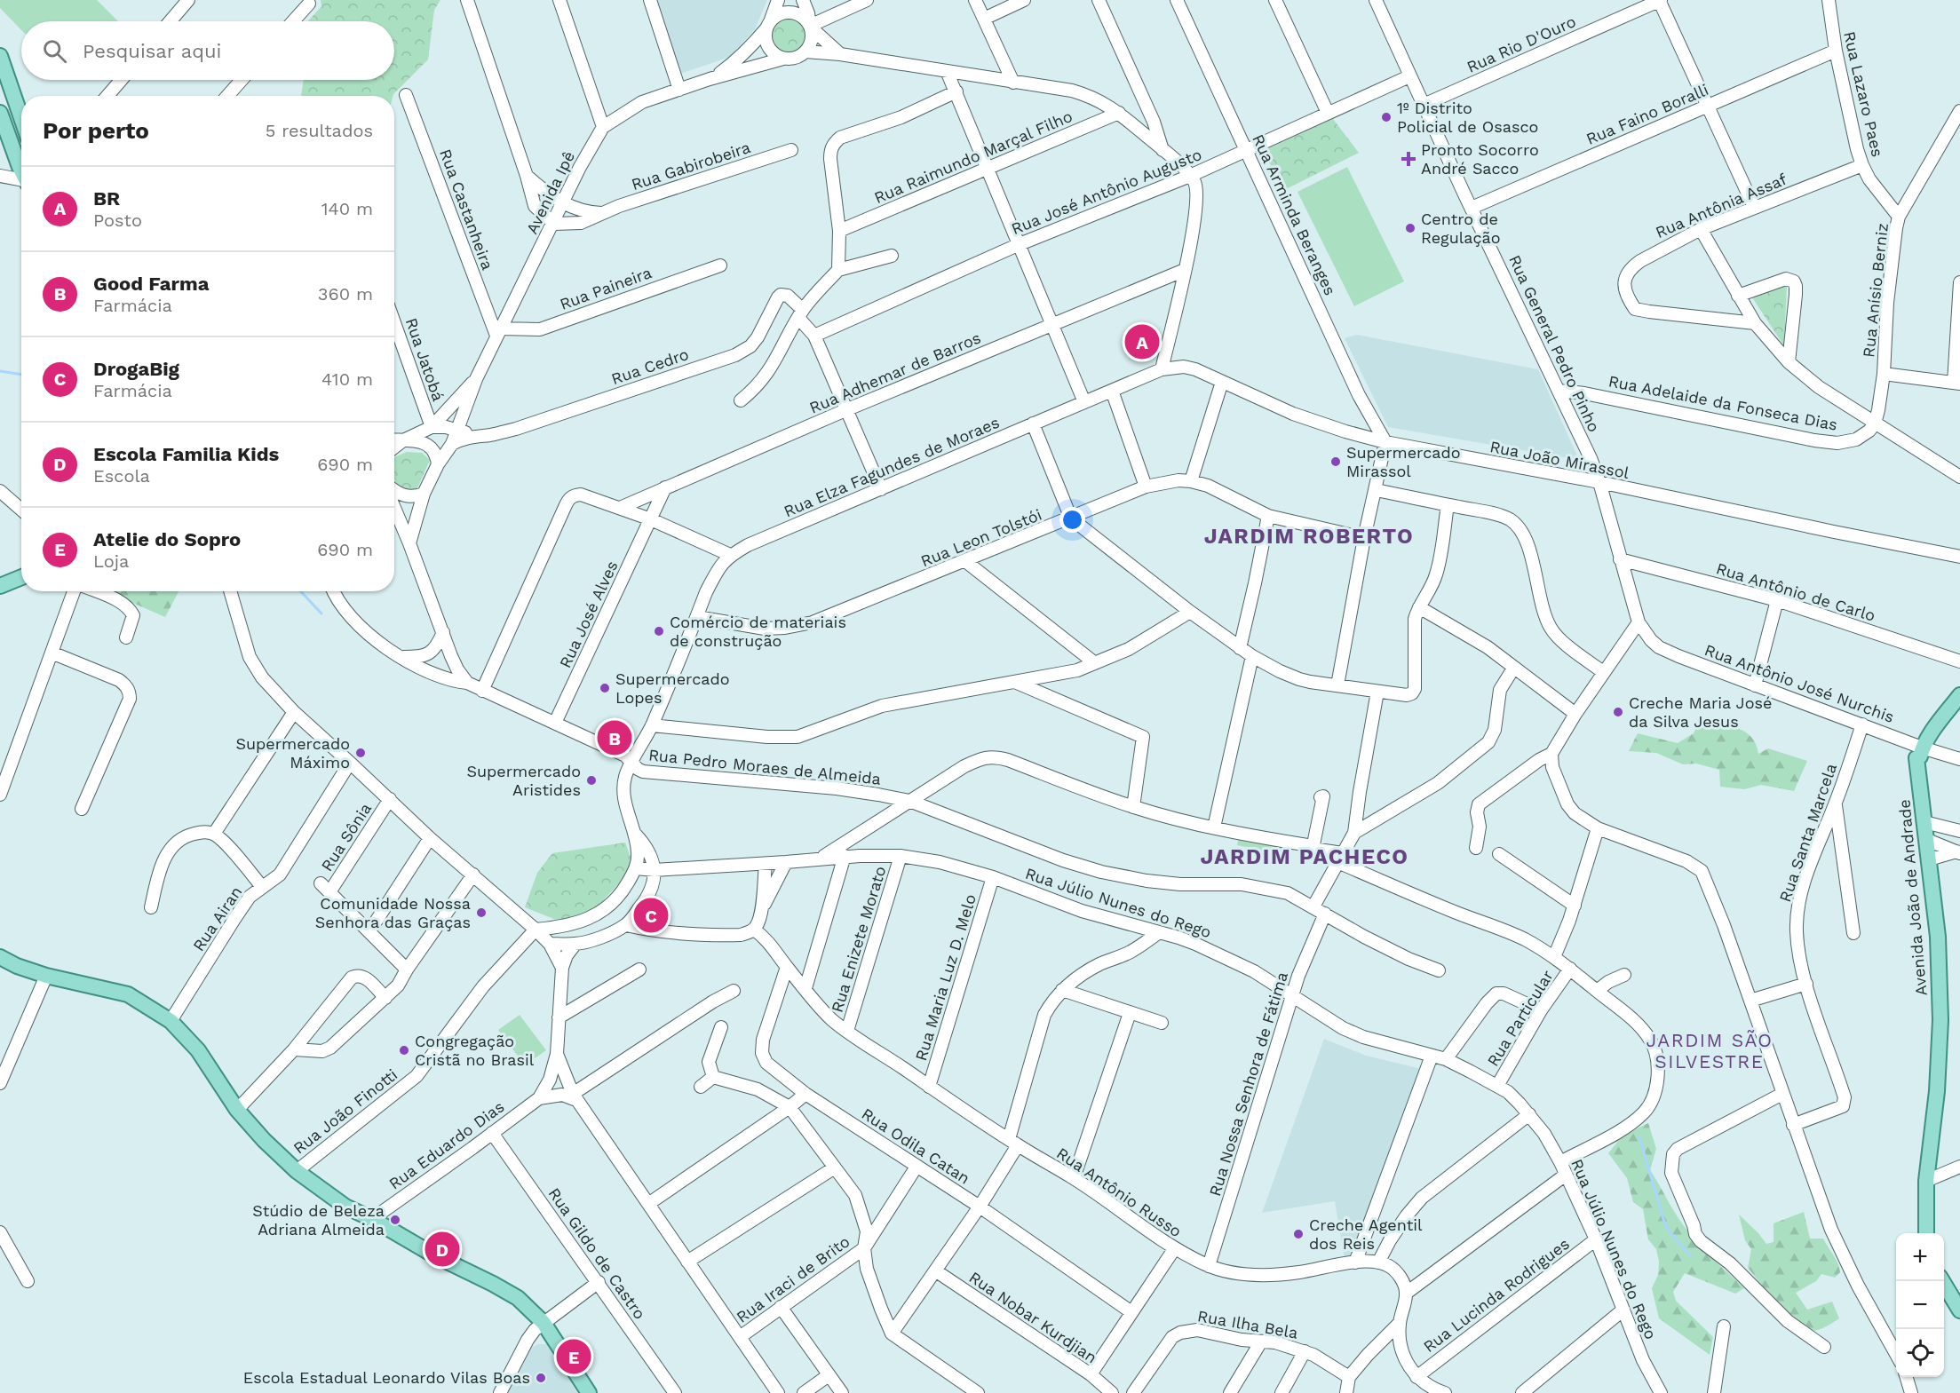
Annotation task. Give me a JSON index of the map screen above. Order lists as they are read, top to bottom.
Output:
{
  "streets": {
    "main road": ["Avenida João de Andrade"],
    "street": [
      "Rua Rio D'Ouro",
      "Rua Lazaro Paes",
      "Rua Faino Boralli",
      "Rua Raimundo Marçal Filho",
      "Rua Gabirobeira",
      "Rua José Antônio Augusto",
      "Avenida Ipê",
      "Rua Antônia Assaf",
      "Rua Castanheira",
      "Rua Arminda Beranges",
      "Rua Paineira",
      "Rua Anísio Berniz",
      "Rua General Pedro Pinho",
      "Rua Jatobá",
      "Rua Cedro",
      "Rua Adhemar de Barros",
      "Rua Adelaide da Fonseca Dias",
      "Rua João Mirassol",
      "Rua Elza Fagundes de Moraes",
      "Rua Leon Tolstói",
      "Rua Antônio de Carlo",
      "Rua José Alves",
      "Rua Antônio José Nurchis",
      "Rua Pedro Moraes de Almeida",
      "Rua Santa Marcela",
      "Rua Sônia",
      "Rua Júlio Nunes do Rego",
      "Rua Airan",
      "Rua Enizete Morato",
      "Rua Maria Luz D. Melo",
      "Rua Particular",
      "Rua Nossa Senhora de Fátima",
      "Rua João Finotti",
      "Rua Eduardo Dias",
      "Rua Odila Catan",
      "Rua Antônio Russo",
      "Rua Gildo de Castro",
      "Rua Iraci de Brito",
      "Rua Lucinda Rodrigues",
      "Rua Nobar Kurdjian",
      "Rua Ilha Bela"
    ]
  },
  "crossings": [
    ["Rua Rio D'Ouro", "Rua General Pedro Pinho"],
    ["Rua Lazaro Paes", "Rua Faino Boralli"],
    ["Rua Lazaro Paes", "Rua Antônia Assaf"],
    ["Rua Lazaro Paes", "Rua Anísio Berniz"],
    ["Rua Faino Boralli", "Rua General Pedro Pinho"],
    ["Rua Gabirobeira", "Avenida Ipê"],
    ["Rua José Antônio Augusto", "Rua Arminda Beranges"],
    ["Rua José Antônio Augusto", "Rua General Pedro Pinho"],
    ["Avenida Ipê", "Rua Castanheira"],
    ["Avenida Ipê", "Rua Paineira"],
    ["Avenida Ipê", "Rua Jatobá"],
    ["Avenida Ipê", "Rua Cedro"],
    ["Rua Castanheira", "Rua Paineira"],
    ["Rua Arminda Beranges", "Rua João Mirassol"],
    ["Rua Anísio Berniz", "Rua Adelaide da Fonseca Dias"],
    ["Rua General Pedro Pinho", "Rua Adelaide da Fonseca Dias"],
    ["Rua General Pedro Pinho", "Rua João Mirassol"],
    ["Rua General Pedro Pinho", "Rua Antônio de Carlo"],
    ["Rua General Pedro Pinho", "Rua Antônio José Nurchis"],
    ["Rua Adhemar de Barros", "Rua José Alves"],
    ["Rua João Mirassol", "Rua Elza Fagundes de Moraes"],
    ["Rua Elza Fagundes de Moraes", "Rua Leon Tolstói"],
    ["Rua Elza Fagundes de Moraes", "Rua Pedro Moraes de Almeida"],
    ["Rua Elza Fagundes de Moraes", "Rua Júlio Nunes do Rego"],
    ["Rua José Alves", "Rua Pedro Moraes de Almeida"],
    ["Rua Antônio José Nurchis", "Rua Santa Marcela"],
    ["Rua Antônio José Nurchis", "Avenida João de Andrade"],
    ["Rua Pedro Moraes de Almeida", "Rua Nossa Senhora de Fátima"],
    ["Rua Júlio Nunes do Rego", "Rua Enizete Morato"],
    ["Rua Júlio Nunes do Rego", "Rua Maria Luz D. Melo"],
    ["Rua Júlio Nunes do Rego", "Rua Particular"],
    ["Rua Júlio Nunes do Rego", "Rua Nossa Senhora de Fátima"],
    ["Rua Júlio Nunes do Rego", "Rua Lucinda Rodrigues"],
    ["Rua Enizete Morato", "Rua Antônio Russo"],
    ["Rua Maria Luz D. Melo", "Rua Antônio Russo"],
    ["Rua Nossa Senhora de Fátima", "Rua Antônio Russo"],
    ["Rua Eduardo Dias", "Rua Gildo de Castro"],
    ["Rua Odila Catan", "Rua Antônio Russo"],
    ["Rua Odila Catan", "Rua Iraci de Brito"]
  ],
  "districts": ["JARDIM ROBERTO", "JARDIM PACHECO", "JARDIM SÃO SILVESTRE"],
  "places": {
    "other": [
      "1º Distrito Policial de Osasco",
      "Centro de Regulação",
      "Supermercado Mirassol",
      "Comércio de materiais de construção",
      "Supermercado Lopes",
      "Creche Maria José da Silva Jesus",
      "Supermercado Máximo",
      "Supermercado Aristides",
      "Comunidade Nossa Senhora das Graças",
      "Congregação Cristã no Brasil",
      "Stúdio de Beleza Adriana Almeida",
      "Creche Agentil dos Reis",
      "Escola Estadual Leonardo Vilas Boas"
    ],
    "health": ["Pronto Socorro André Sacco"]
  },
  "page": {
    "search": "Pesquisar aqui",
    "heading": ["Por perto", "5 resultados"],
    "list": [
      {
        "mark": "A",
        "name": "BR",
        "note": "Posto",
        "value": "140 m"
      },
      {
        "mark": "B",
        "name": "Good Farma",
        "note": "Farmácia",
        "value": "360 m"
      },
      {
        "mark": "C",
        "name": "DrogaBig",
        "note": "Farmácia",
        "value": "410 m"
      },
      {
        "mark": "D",
        "name": "Escola Familia Kids",
        "note": "Escola",
        "value": "690 m"
      },
      {
        "mark": "E",
        "name": "Atelie do Sopro",
        "note": "Loja",
        "value": "690 m"
      }
    ],
    "pins": [
      "A",
      "B",
      "C",
      "D",
      "E"
    ],
    "map_buttons": ["+", "−"]
  }
}
